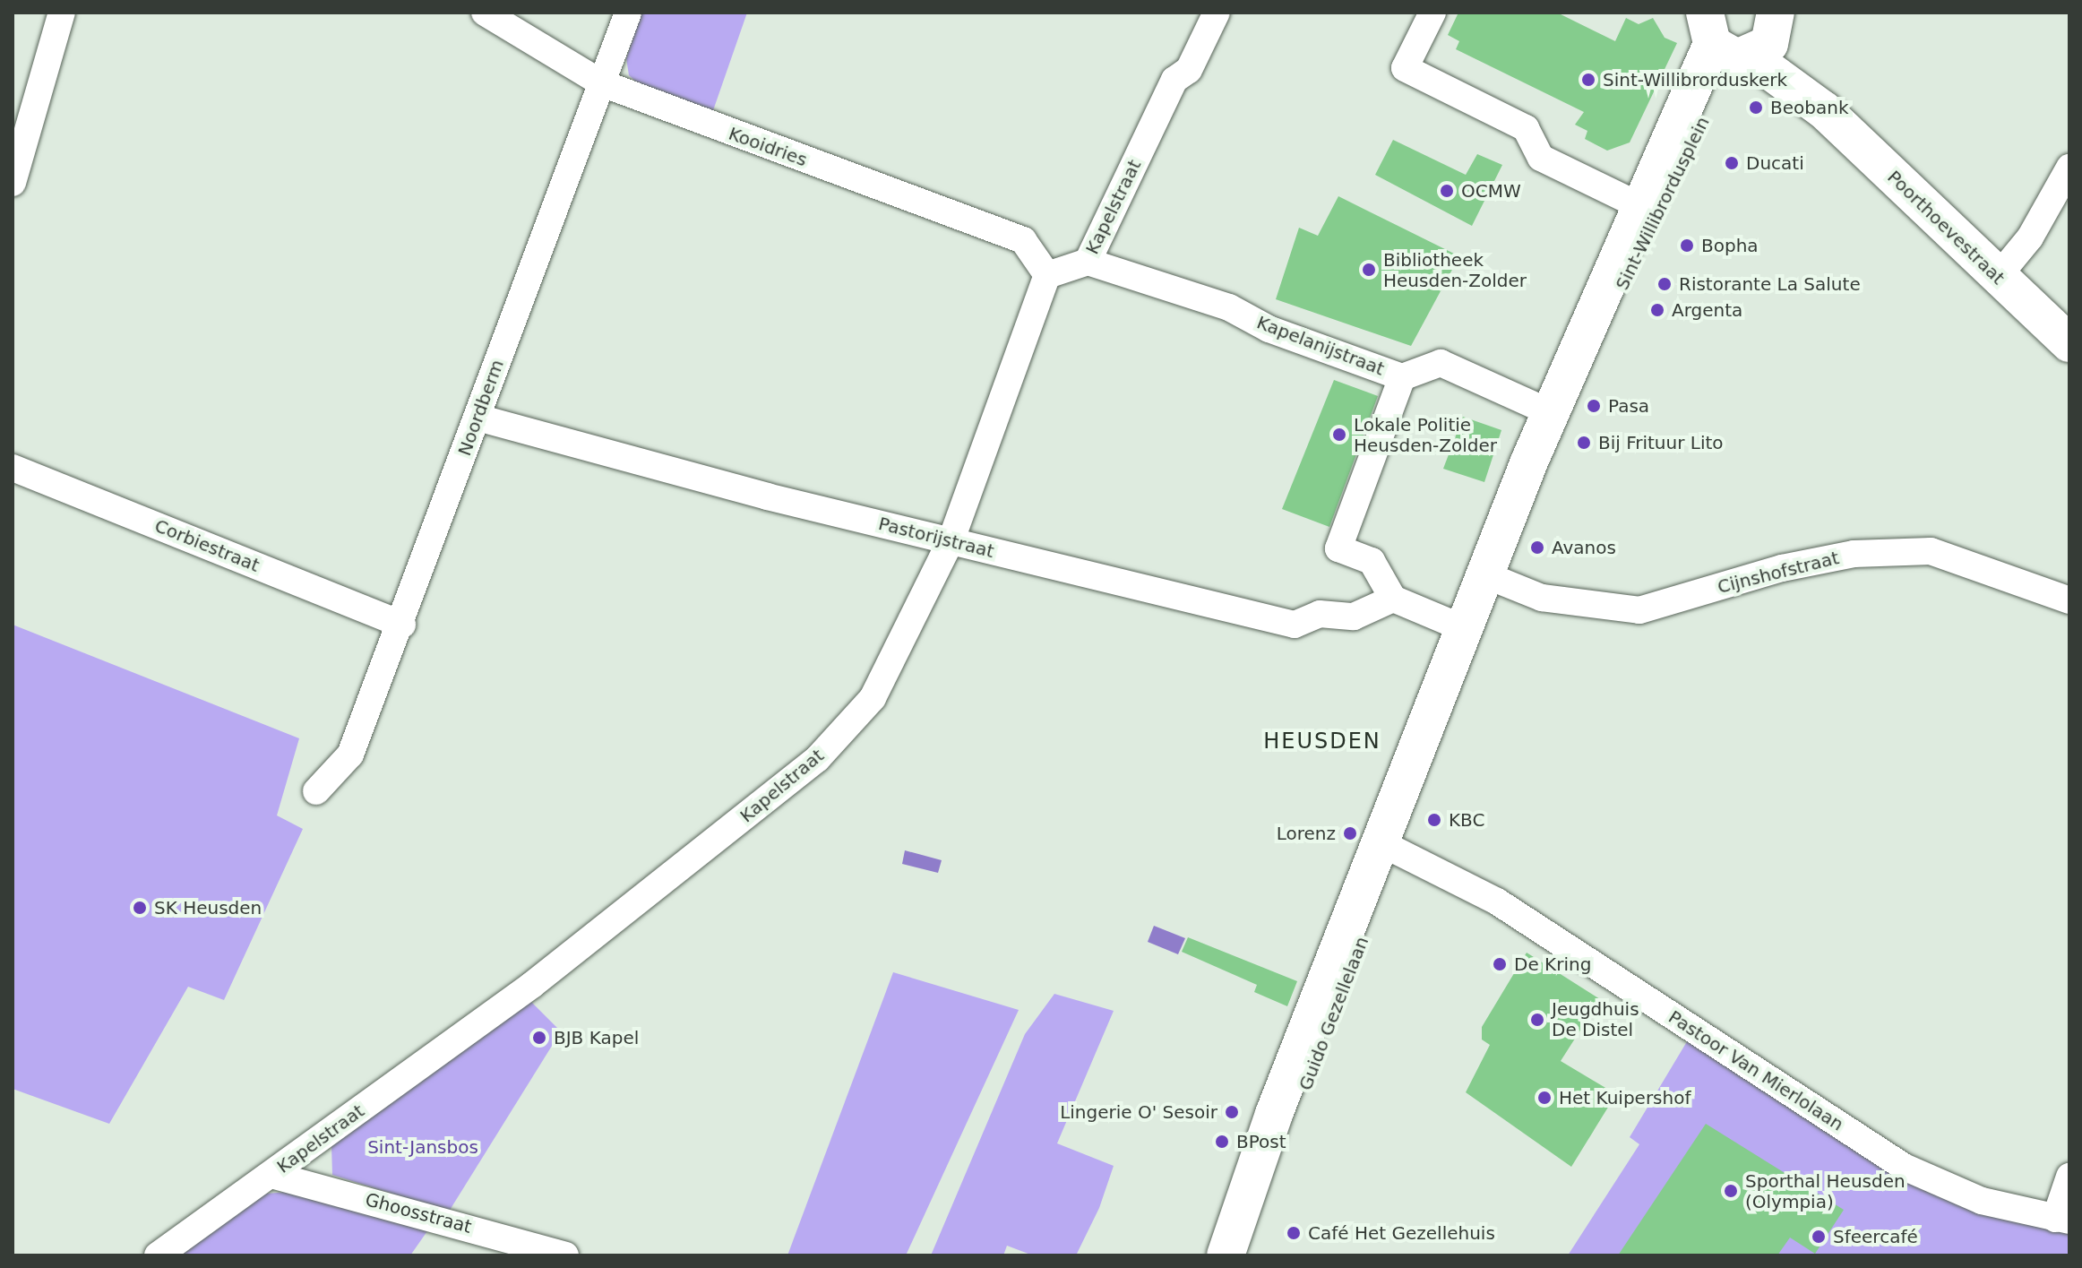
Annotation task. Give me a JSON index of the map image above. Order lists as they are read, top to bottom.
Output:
{
  "streets": {
    "main road": ["Sint-Willibrordusplein", "Poorthoevestraat", "Guido Gezellelaan"],
    "street": [
      "Kooidries",
      "Kapelstraat",
      "Kapelanijstraat",
      "Noordberm",
      "Pastorijstraat",
      "Corbiestraat",
      "Cijnshofstraat",
      "Pastoor Van Mierlolaan",
      "Ghoosstraat"
    ]
  },
  "crossings": [
    ["Kooidries", "Kapelstraat"],
    ["Kooidries", "Noordberm"],
    ["Sint-Willibrordusplein", "Poorthoevestraat"],
    ["Sint-Willibrordusplein", "Kapelanijstraat"],
    ["Sint-Willibrordusplein", "Cijnshofstraat"],
    ["Sint-Willibrordusplein", "Guido Gezellelaan"],
    ["Kapelstraat", "Kapelanijstraat"],
    ["Kapelstraat", "Pastorijstraat"],
    ["Kapelstraat", "Ghoosstraat"],
    ["Noordberm", "Pastorijstraat"],
    ["Noordberm", "Corbiestraat"],
    ["Cijnshofstraat", "Guido Gezellelaan"],
    ["Guido Gezellelaan", "Pastoor Van Mierlolaan"]
  ],
  "districts": ["HEUSDEN"],
  "parks": ["Sint-Jansbos"],
  "places": [
    "Sint-Willibrorduskerk",
    "Beobank",
    "Ducati",
    "OCMW",
    "Bopha",
    "Bibliotheek Heusden-Zolder",
    "Ristorante La Salute",
    "Argenta",
    "Pasa",
    "Lokale Politie Heusden-Zolder",
    "Bij Frituur Lito",
    "Avanos",
    "KBC",
    "Lorenz",
    "SK Heusden",
    "De Kring",
    "Jeugdhuis De Distel",
    "BJB Kapel",
    "Het Kuipershof",
    "Lingerie O' Sesoir",
    "BPost",
    "Sporthal Heusden (Olympia)",
    "Café Het Gezellehuis",
    "Sfeercafé"
  ]
}
